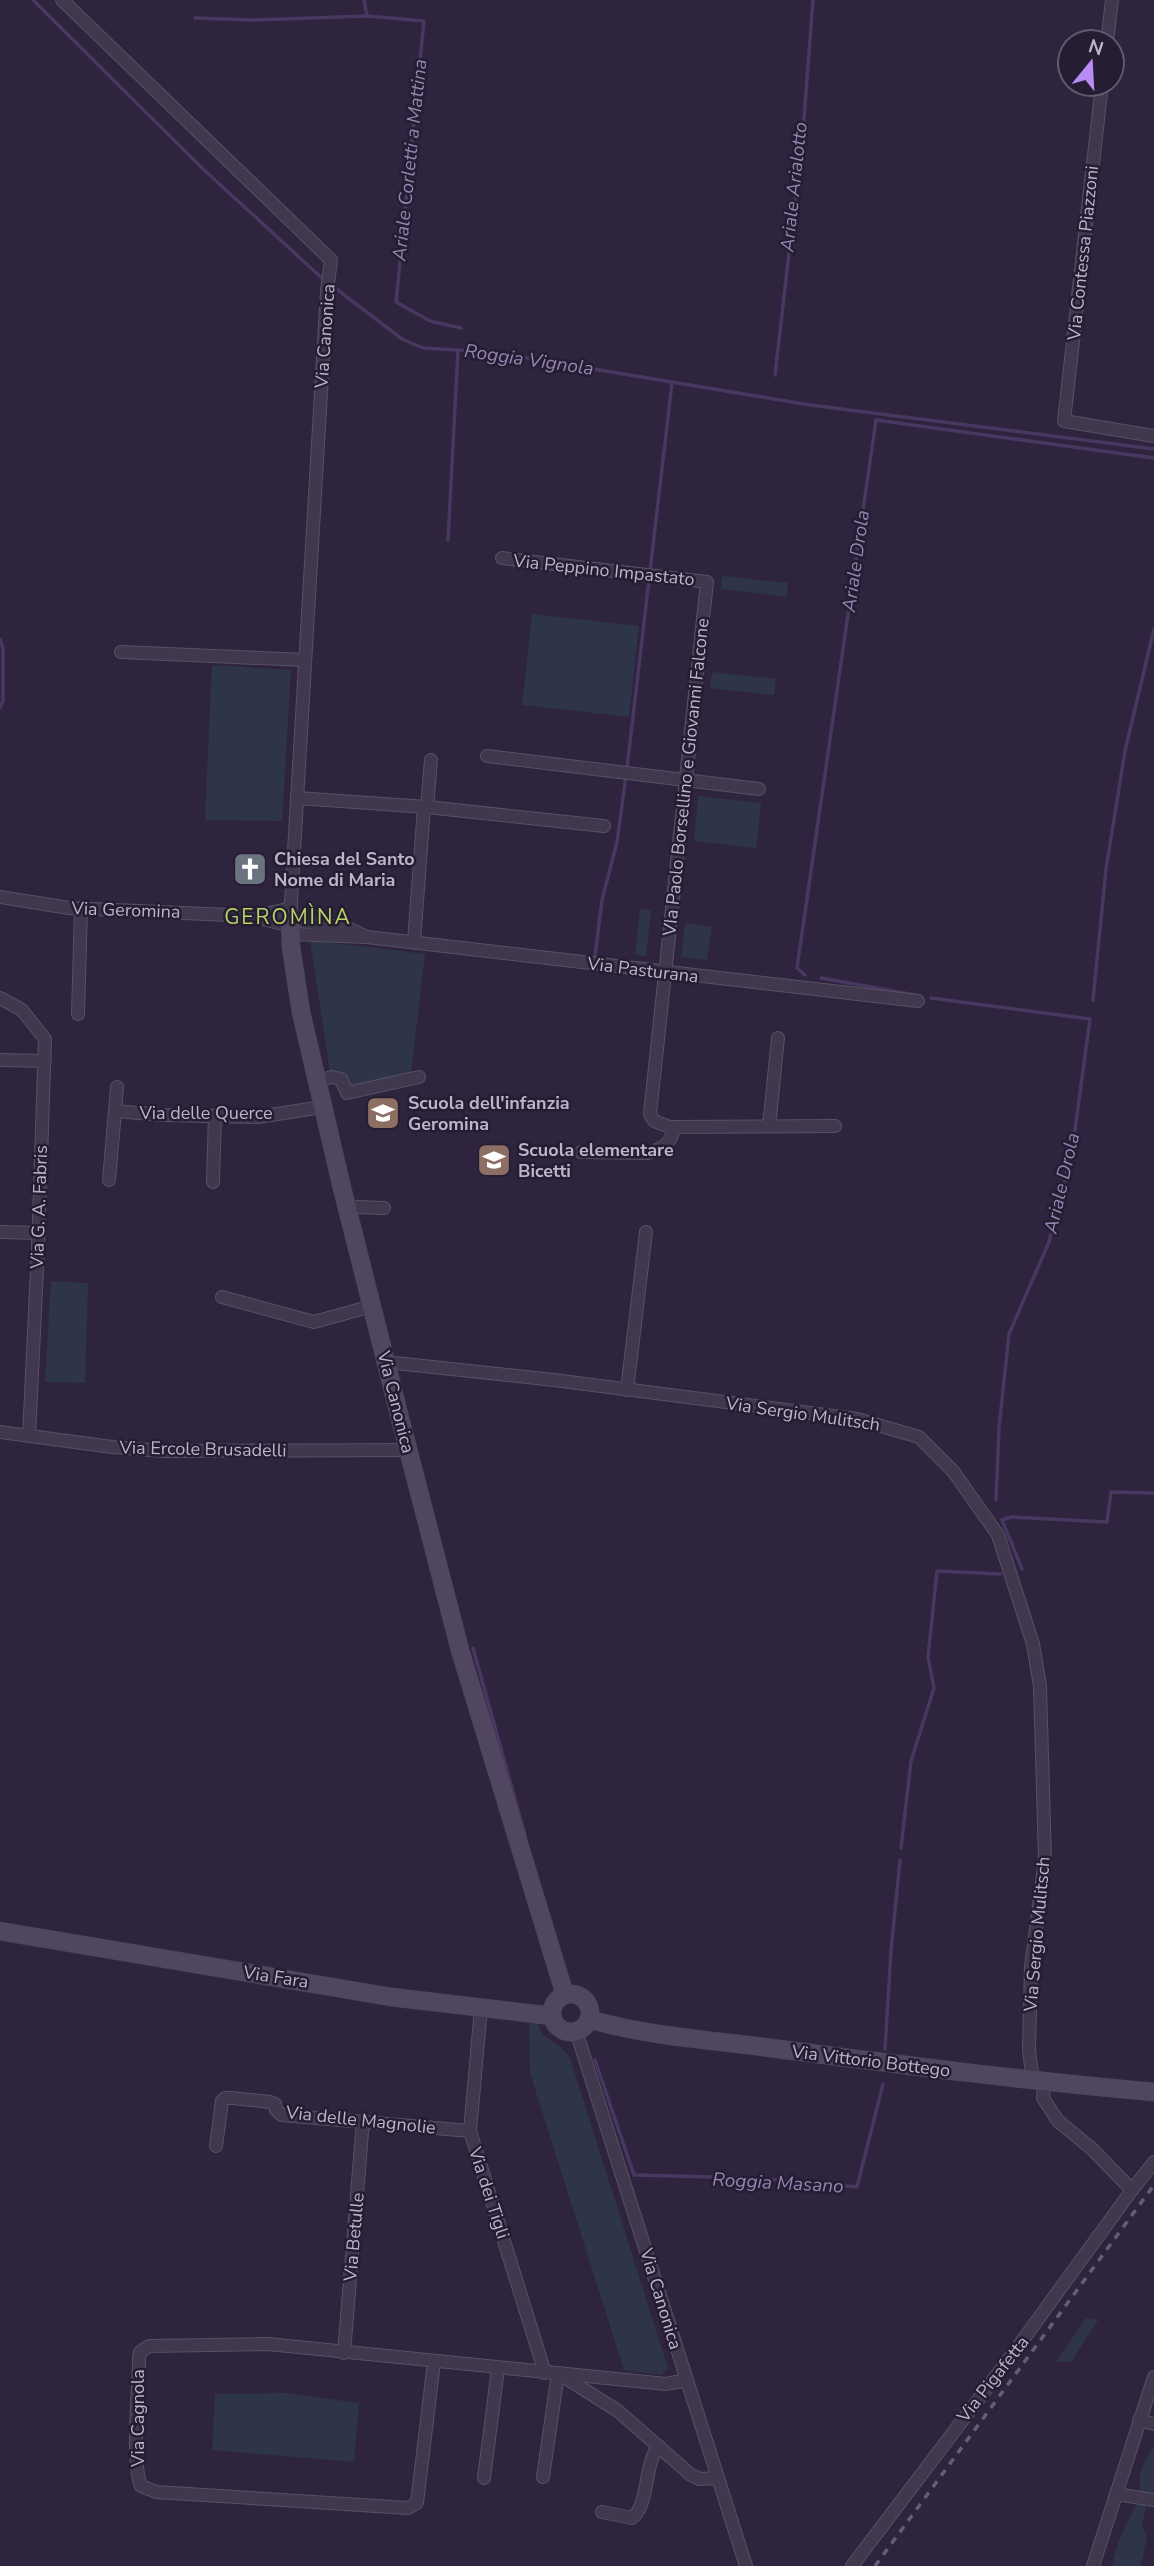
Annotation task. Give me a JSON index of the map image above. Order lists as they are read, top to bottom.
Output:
{
  "streets": {
    "street": [
      "Via Contessa Piazzoni",
      "Via Canonica",
      "Via Peppino Impastato",
      "VIa Paolo Borsellino e Giovanni Falcone",
      "Via Geromina",
      "Via Pasturana",
      "Via delle Querce",
      "Via G. A. Fabris",
      "Via Sergio Mulitsch",
      "Via Ercole Brusadelli",
      "Via Fara",
      "Via Vittorio Bottego",
      "Via delle Magnolie",
      "Via dei Tigli",
      "Via Betulle",
      "Via Pigafetta",
      "Via Cagnola"
    ]
  },
  "crossings": [
    ["Via Canonica", "Via Geromina"],
    ["Via Canonica", "Via Pasturana"],
    ["Via Canonica", "Via delle Querce"],
    ["Via Canonica", "Via Sergio Mulitsch"],
    ["Via Canonica", "Via Ercole Brusadelli"],
    ["Via Canonica", "Via Fara"],
    ["Via Canonica", "Via Vittorio Bottego"],
    ["Via Canonica", "Via Cagnola"],
    ["Via Peppino Impastato", "VIa Paolo Borsellino e Giovanni Falcone"],
    ["VIa Paolo Borsellino e Giovanni Falcone", "Via Pasturana"],
    ["Via Geromina", "Via Pasturana"],
    ["Via G. A. Fabris", "Via Ercole Brusadelli"],
    ["Via Sergio Mulitsch", "Via Vittorio Bottego"],
    ["Via Fara", "Via Vittorio Bottego"],
    ["Via Fara", "Via dei Tigli"],
    ["Via delle Magnolie", "Via dei Tigli"],
    ["Via delle Magnolie", "Via Betulle"],
    ["Via dei Tigli", "Via Cagnola"],
    ["Via Betulle", "Via Cagnola"]
  ],
  "districts": ["GEROMÌNA"],
  "water": [
    "Ariale Corletti a Mattina",
    "Ariale Arialotto",
    "Roggia Vignola",
    "Ariale Drola",
    "Roggia Masano"
  ],
  "places": {
    "church": ["Chiesa del Santo Nome di Maria"],
    "school or university": ["Scuola dell'infanzia Geromina", "Scuola elementare Bicetti"]
  },
  "north": "top"
}
